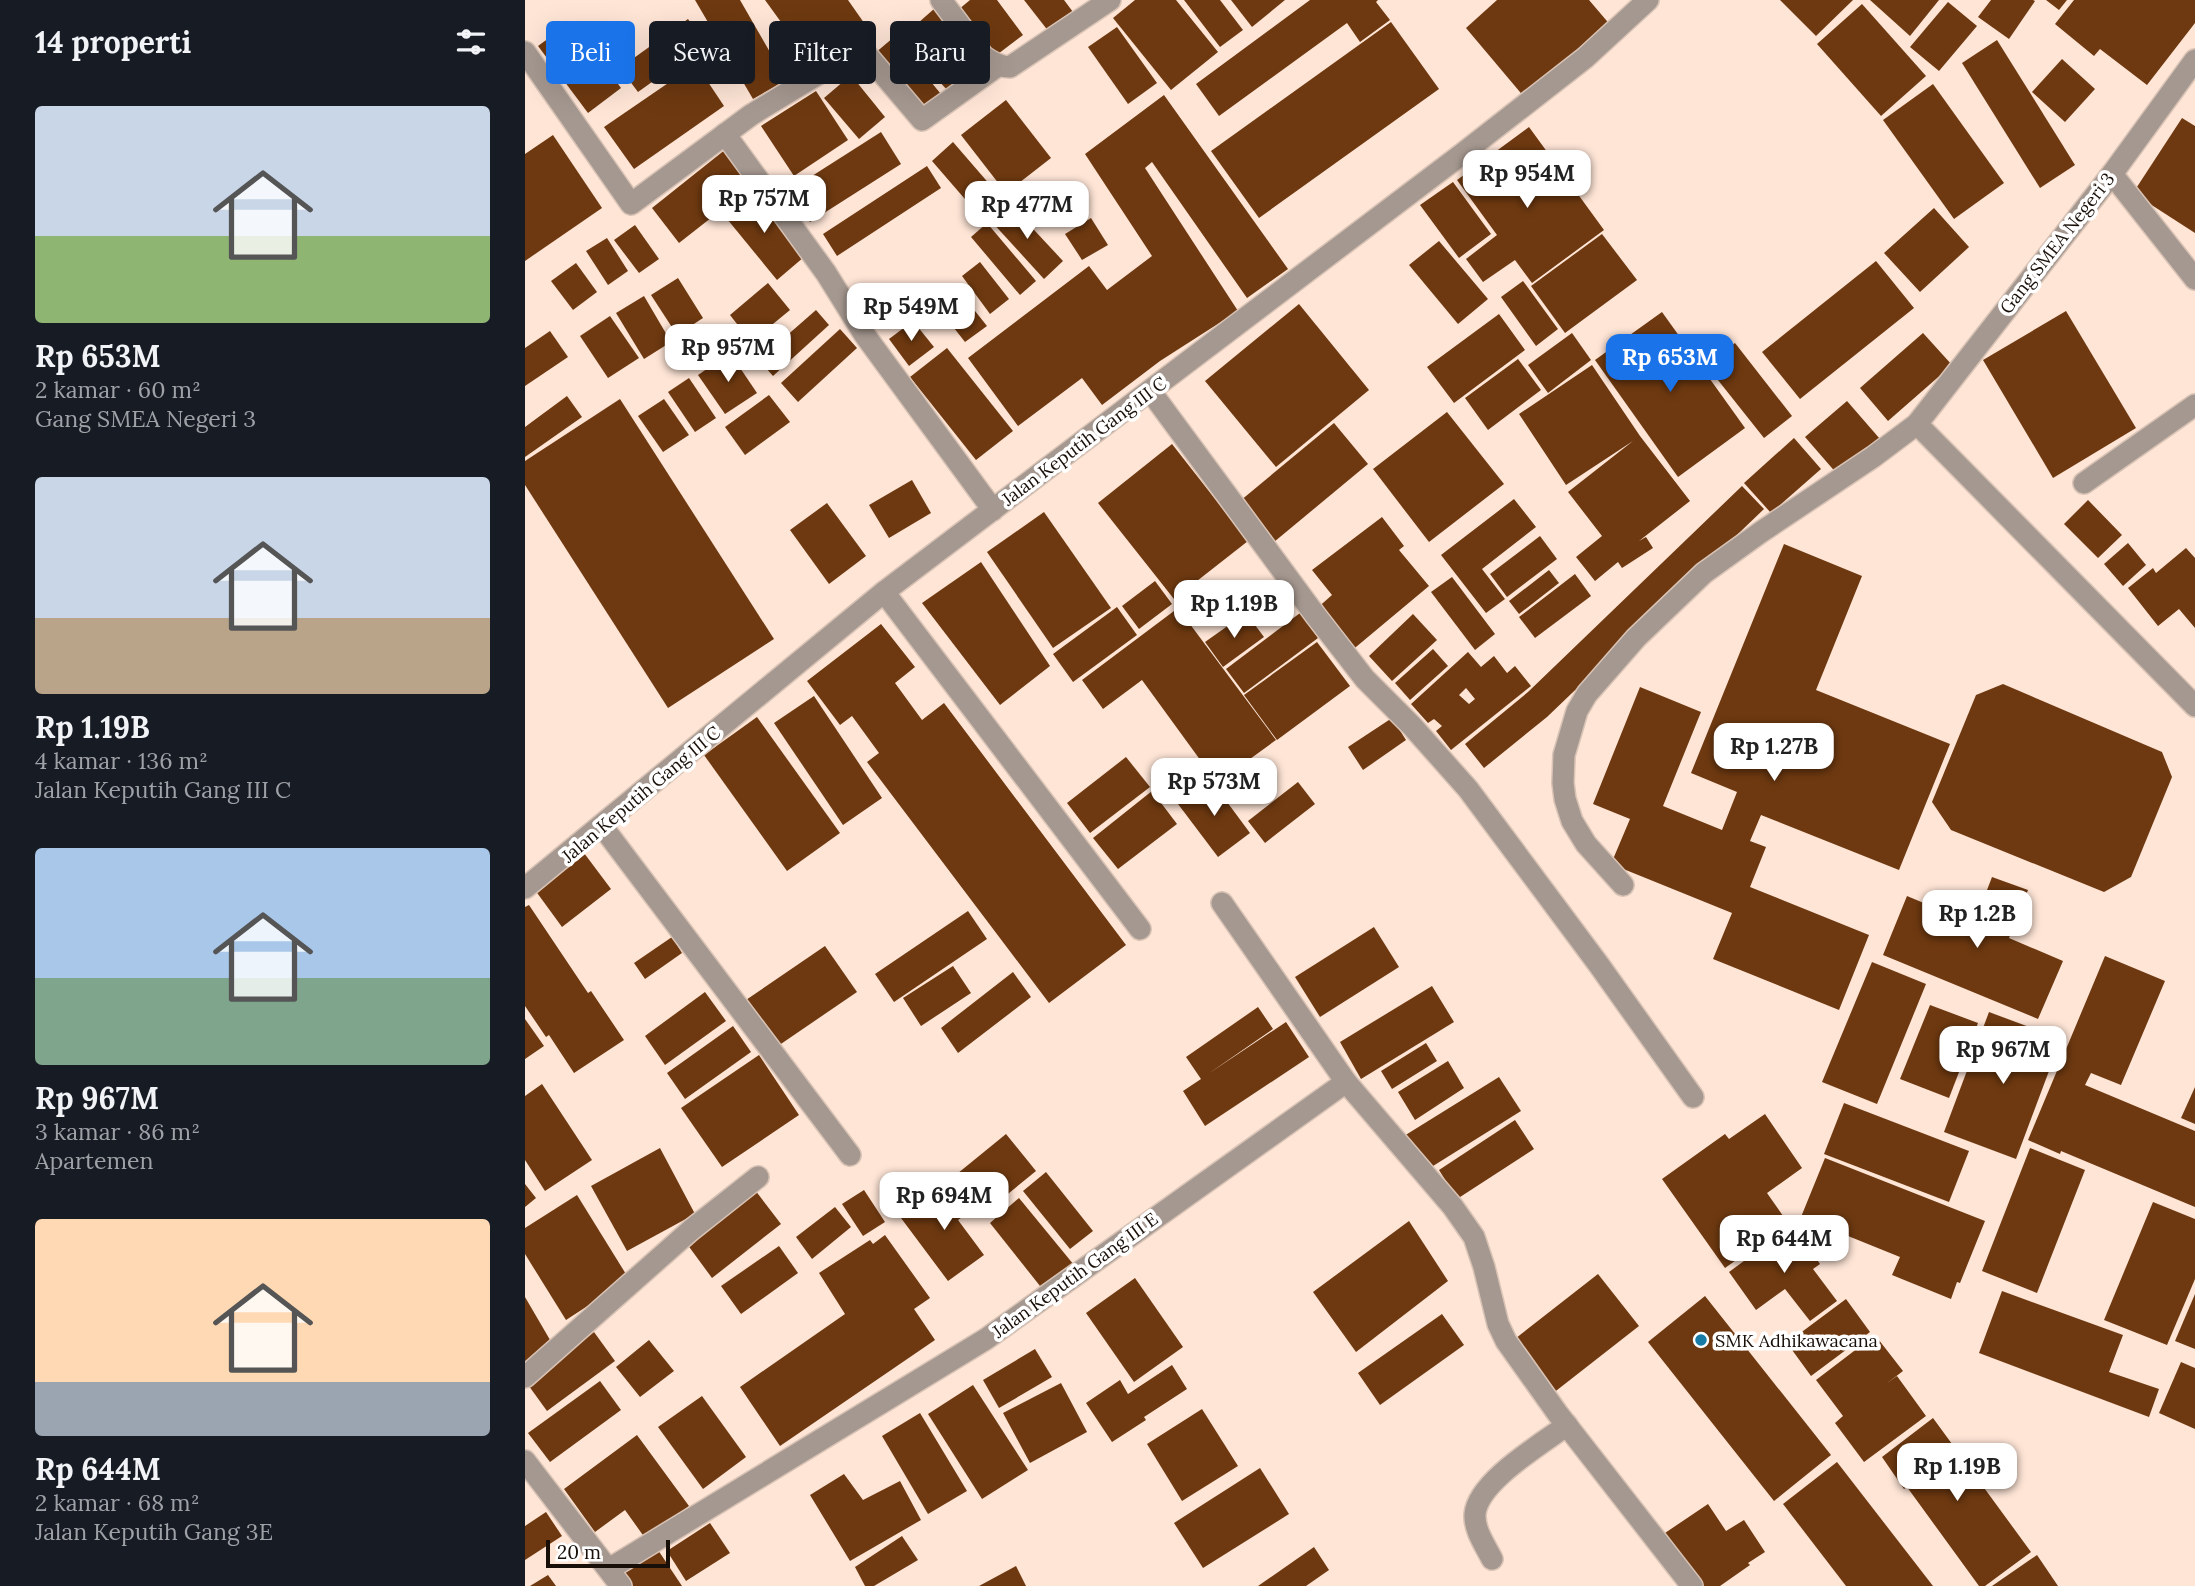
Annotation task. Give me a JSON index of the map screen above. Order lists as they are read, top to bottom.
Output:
{
  "streets": {
    "street": ["Gang SMEA Negeri 3", "Jalan Keputih Gang III C", "Jalan Keputih Gang III E"]
  },
  "places": ["SMK Adhikawacana"],
  "scale_bar": "20 m",
  "page": {
    "heading": "14 properti",
    "chip": [
      "Beli",
      "Sewa",
      "Filter",
      "Baru"
    ],
    "list": [
      {
        "name": "Rp 653M",
        "note": "2 kamar · 60 m² · Gang SMEA Negeri 3"
      },
      {
        "name": "Rp 1.19B",
        "note": "4 kamar · 136 m² · Jalan Keputih Gang III C"
      },
      {
        "name": "Rp 967M",
        "note": "3 kamar · 86 m² · Apartemen"
      },
      {
        "name": "Rp 644M",
        "note": "2 kamar · 68 m² · Jalan Keputih Gang 3E"
      }
    ],
    "price": [
      "Rp 954M",
      "Rp 757M",
      "Rp 477M",
      "Rp 549M",
      "Rp 957M",
      "Rp 653M",
      "Rp 1.19B",
      "Rp 1.27B",
      "Rp 573M",
      "Rp 1.2B",
      "Rp 967M",
      "Rp 694M",
      "Rp 644M",
      "Rp 1.19B"
    ],
    "scale": "20 m"
  }
}
